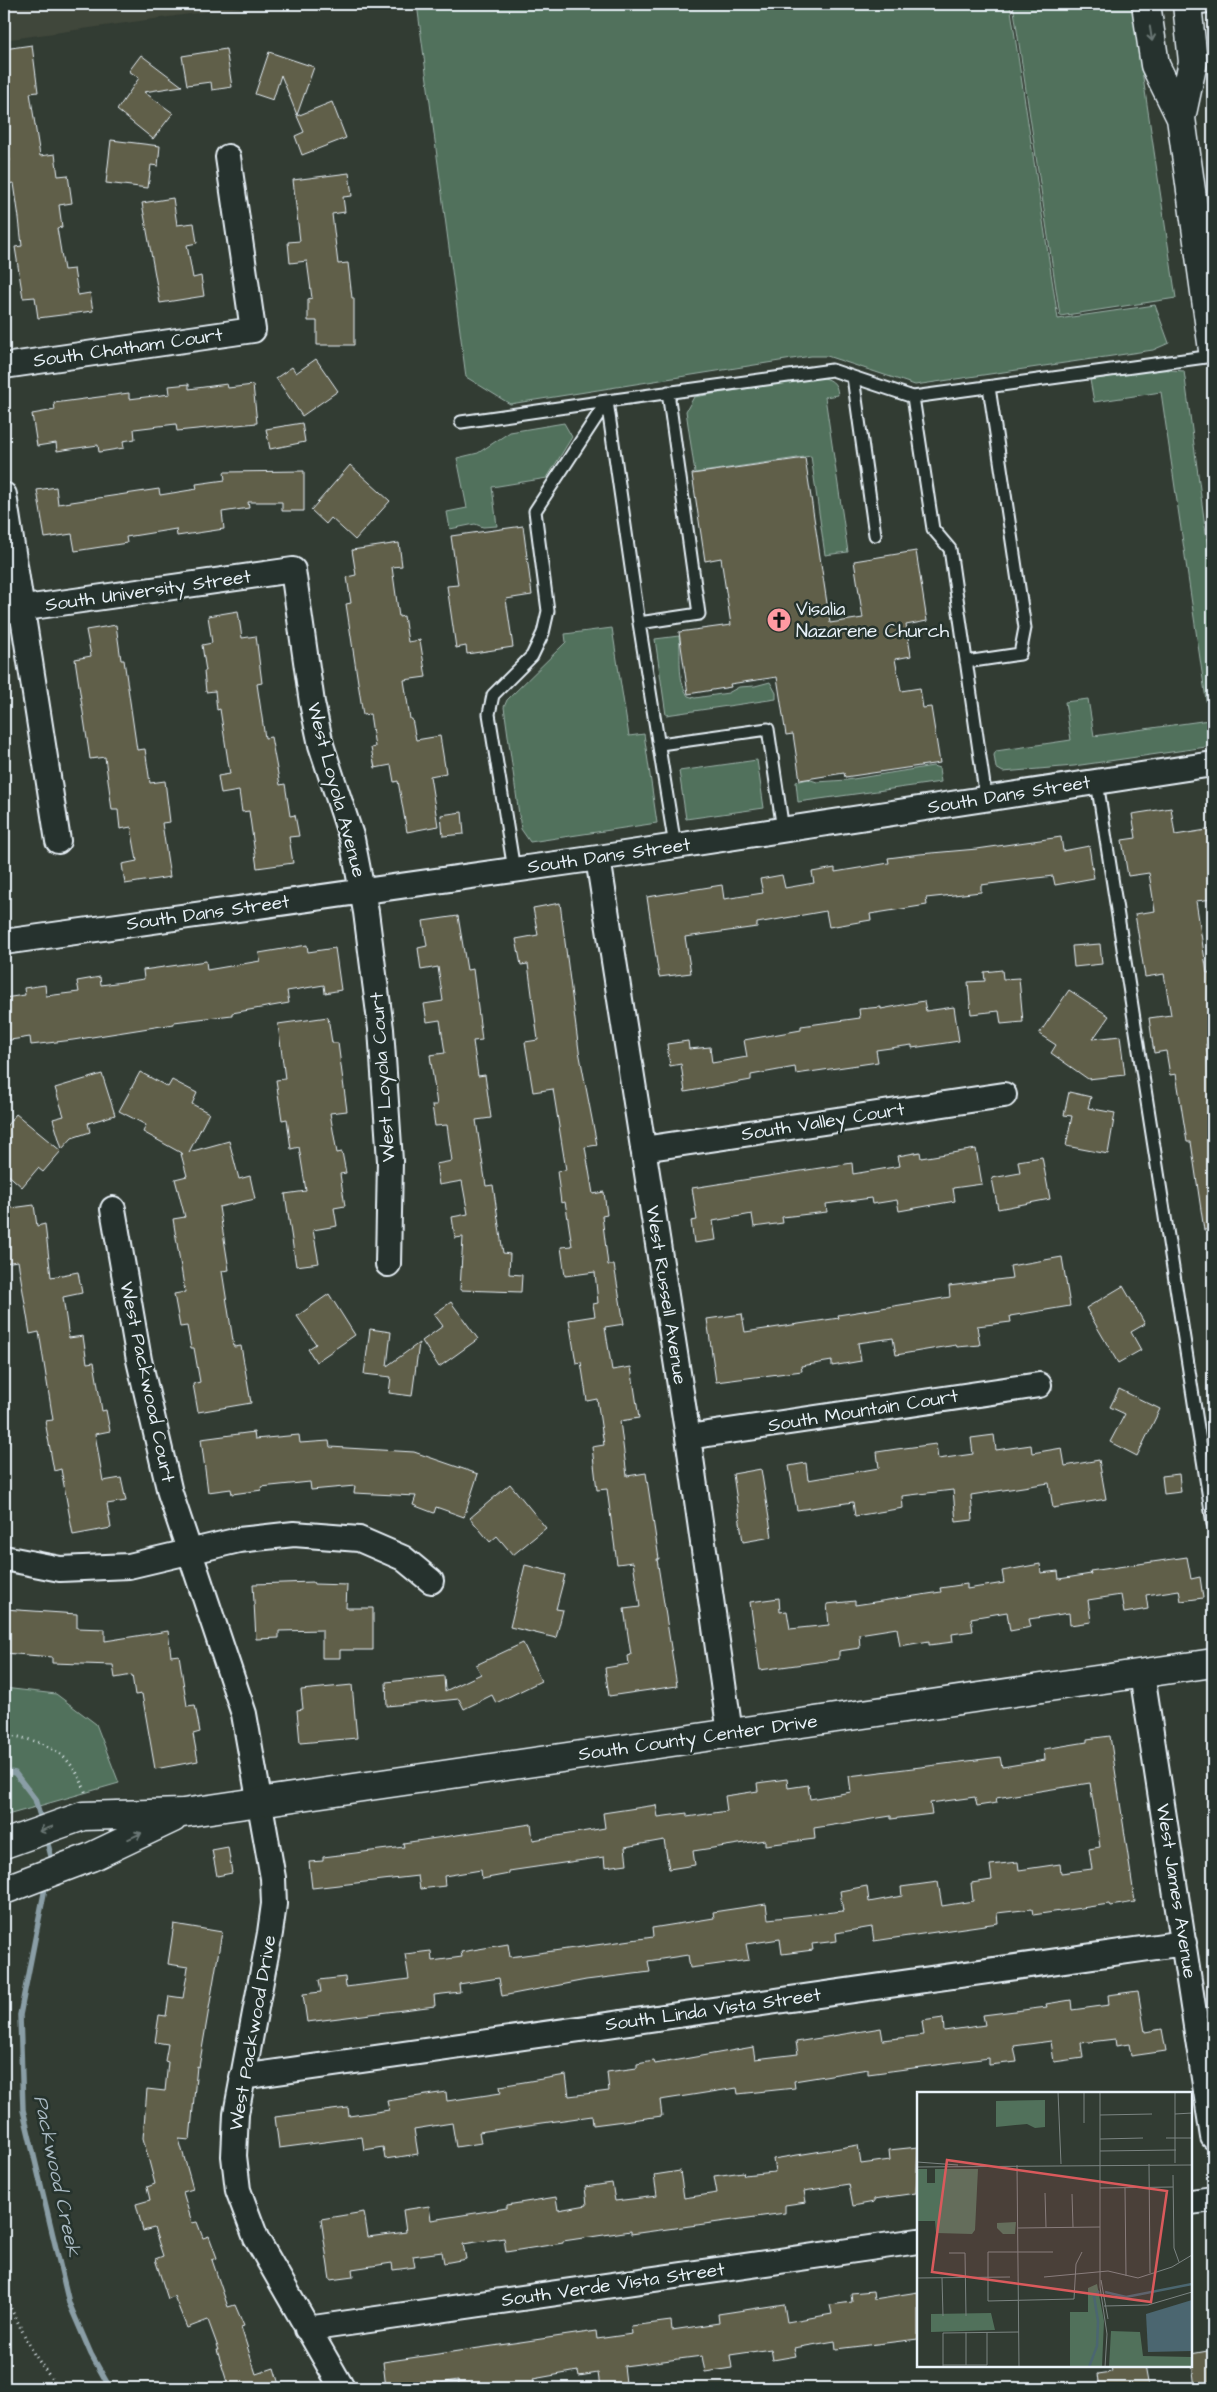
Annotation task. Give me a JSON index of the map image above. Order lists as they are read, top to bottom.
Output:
{
  "streets": {
    "street": [
      "South Chatham Court",
      "South University Street",
      "West Loyola Avenue",
      "South Dans Street",
      "West Loyola Court",
      "South Valley Court",
      "West Russell Avenue",
      "West Packwood Court",
      "South Mountain Court",
      "South County Center Drive",
      "West James Avenue",
      "South Linda Vista Street",
      "West Packwood Drive",
      "South Verde Vista Street"
    ]
  },
  "crossings": [
    ["South University Street", "West Loyola Avenue"],
    ["West Loyola Avenue", "South Dans Street"],
    ["West Loyola Avenue", "West Loyola Court"],
    ["South Dans Street", "West Loyola Court"],
    ["South Dans Street", "West Russell Avenue"],
    ["South Valley Court", "West Russell Avenue"],
    ["West Russell Avenue", "South Mountain Court"],
    ["West Russell Avenue", "South County Center Drive"],
    ["West Packwood Court", "South County Center Drive"],
    ["West Packwood Court", "West Packwood Drive"],
    ["South County Center Drive", "West James Avenue"],
    ["South County Center Drive", "West Packwood Drive"],
    ["West James Avenue", "South Linda Vista Street"],
    ["South Linda Vista Street", "West Packwood Drive"],
    ["West Packwood Drive", "South Verde Vista Street"]
  ],
  "water": ["Packwood Creek"],
  "places": {
    "church": ["Visalia Nazarene Church"]
  }
}
